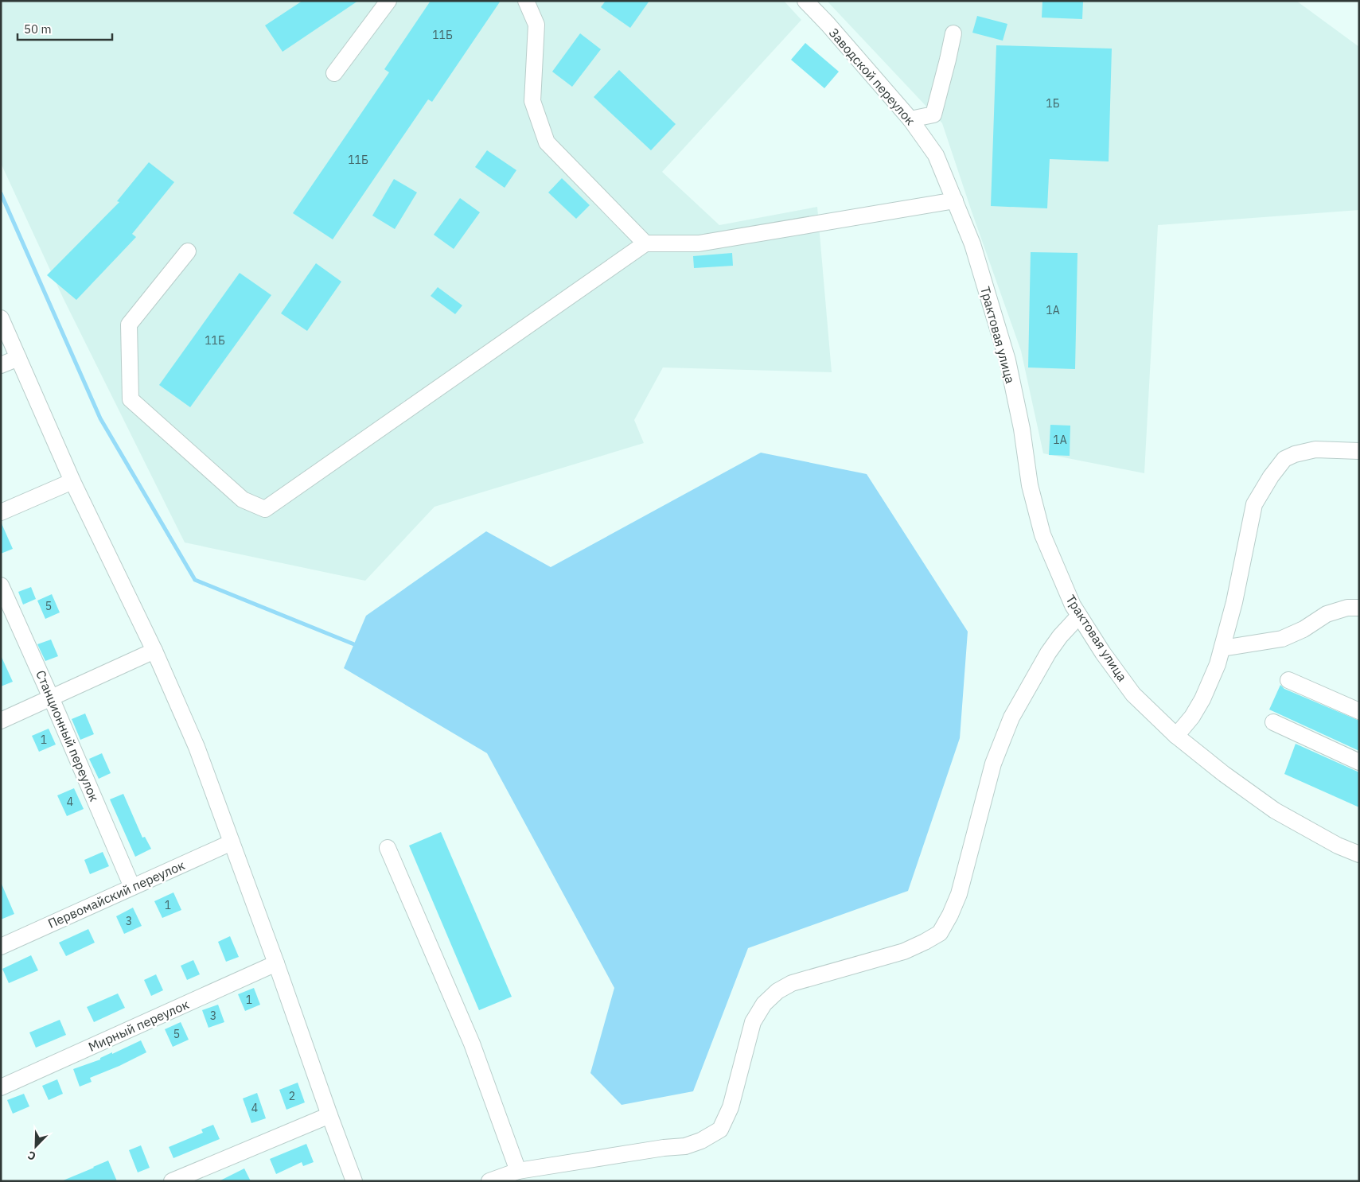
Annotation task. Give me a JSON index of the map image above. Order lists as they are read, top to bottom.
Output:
{
  "streets": {
    "street": [
      "Заводской переулок",
      "Трактовая улица",
      "Станционный переулок",
      "Первомайский переулок",
      "Мирный переулок"
    ]
  },
  "crossings": [
    ["Заводской переулок", "Трактовая улица"],
    ["Станционный переулок", "Первомайский переулок"]
  ],
  "house_numbers": [
    "11Б",
    "1Б",
    "11Б",
    "1А",
    "11Б",
    "1А",
    "5",
    "1",
    "4",
    "1",
    "3",
    "1",
    "3",
    "5",
    "2",
    "4"
  ],
  "scale_bar": "50 m",
  "north": "bottom left"
}
